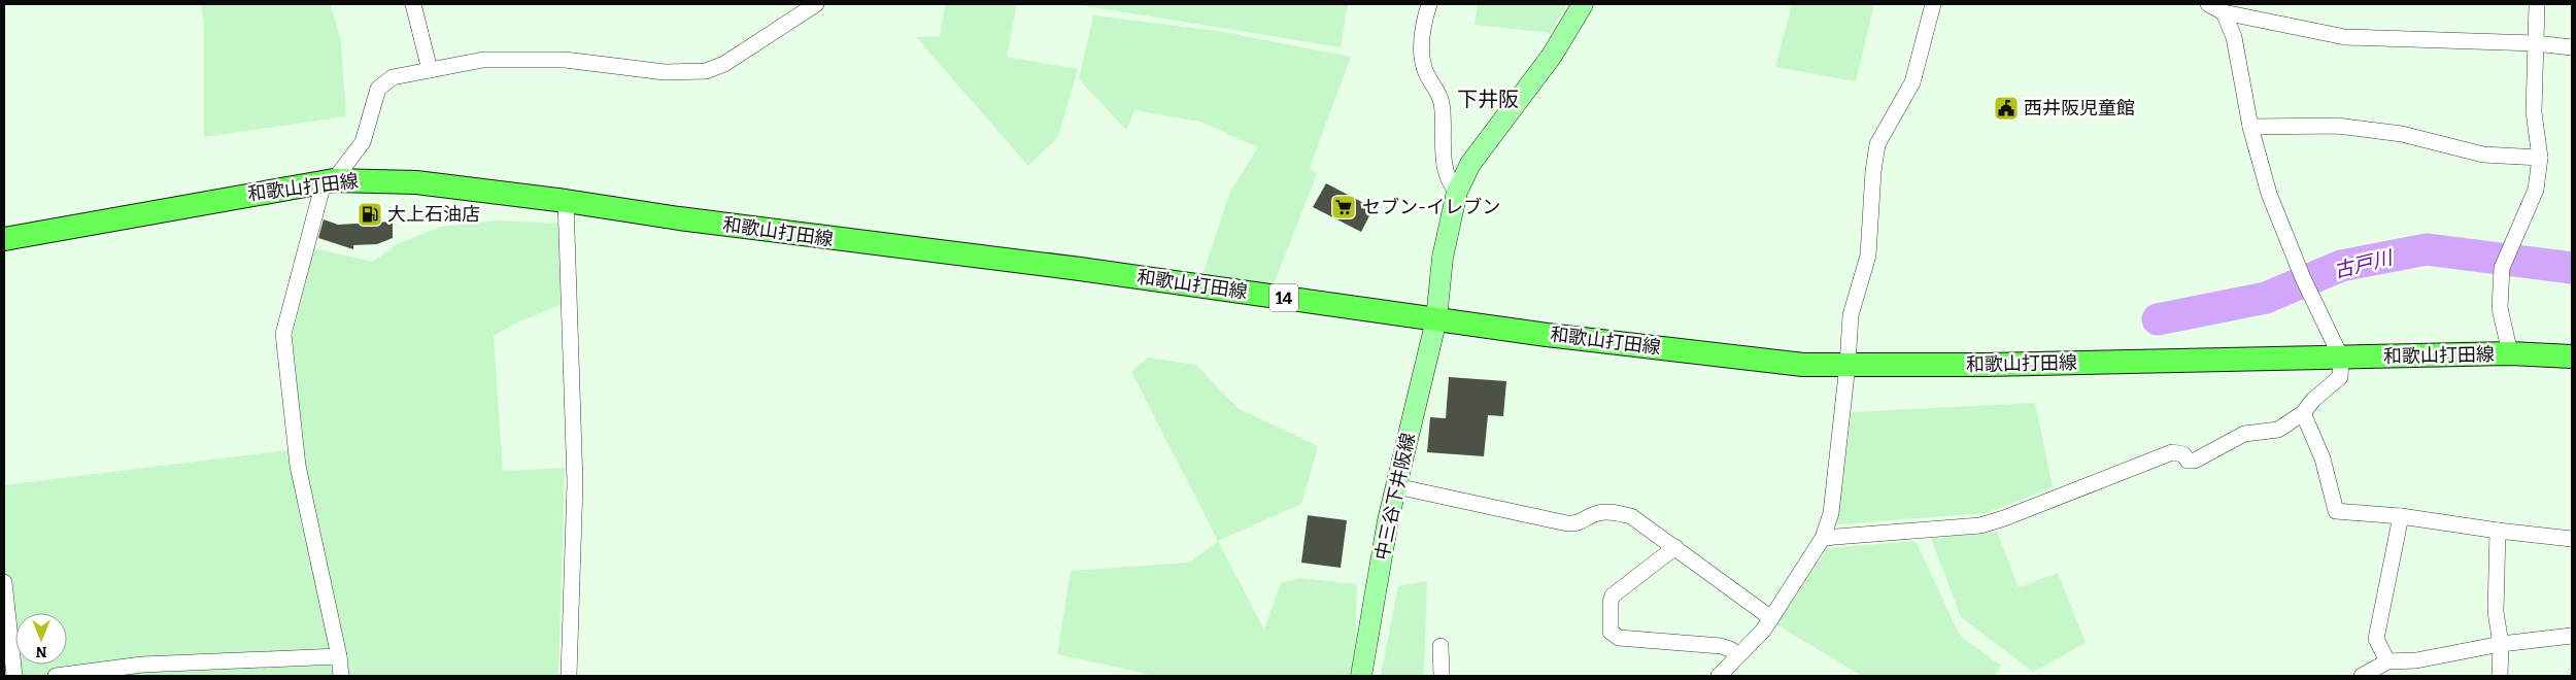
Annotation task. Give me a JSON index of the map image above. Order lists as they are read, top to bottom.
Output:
{
  "streets": {
    "main road": ["和歌山打田線", "14", "中三谷下井阪線"]
  },
  "crossings": [
    ["和歌山打田線", "中三谷下井阪線"]
  ],
  "districts": ["下井阪"],
  "water": ["古戸川"],
  "places": {
    "public building": ["西井阪児童館"],
    "supermarket": ["セブン-イレブン"],
    "fuel station": ["大上石油店"]
  },
  "north": "bottom"
}
